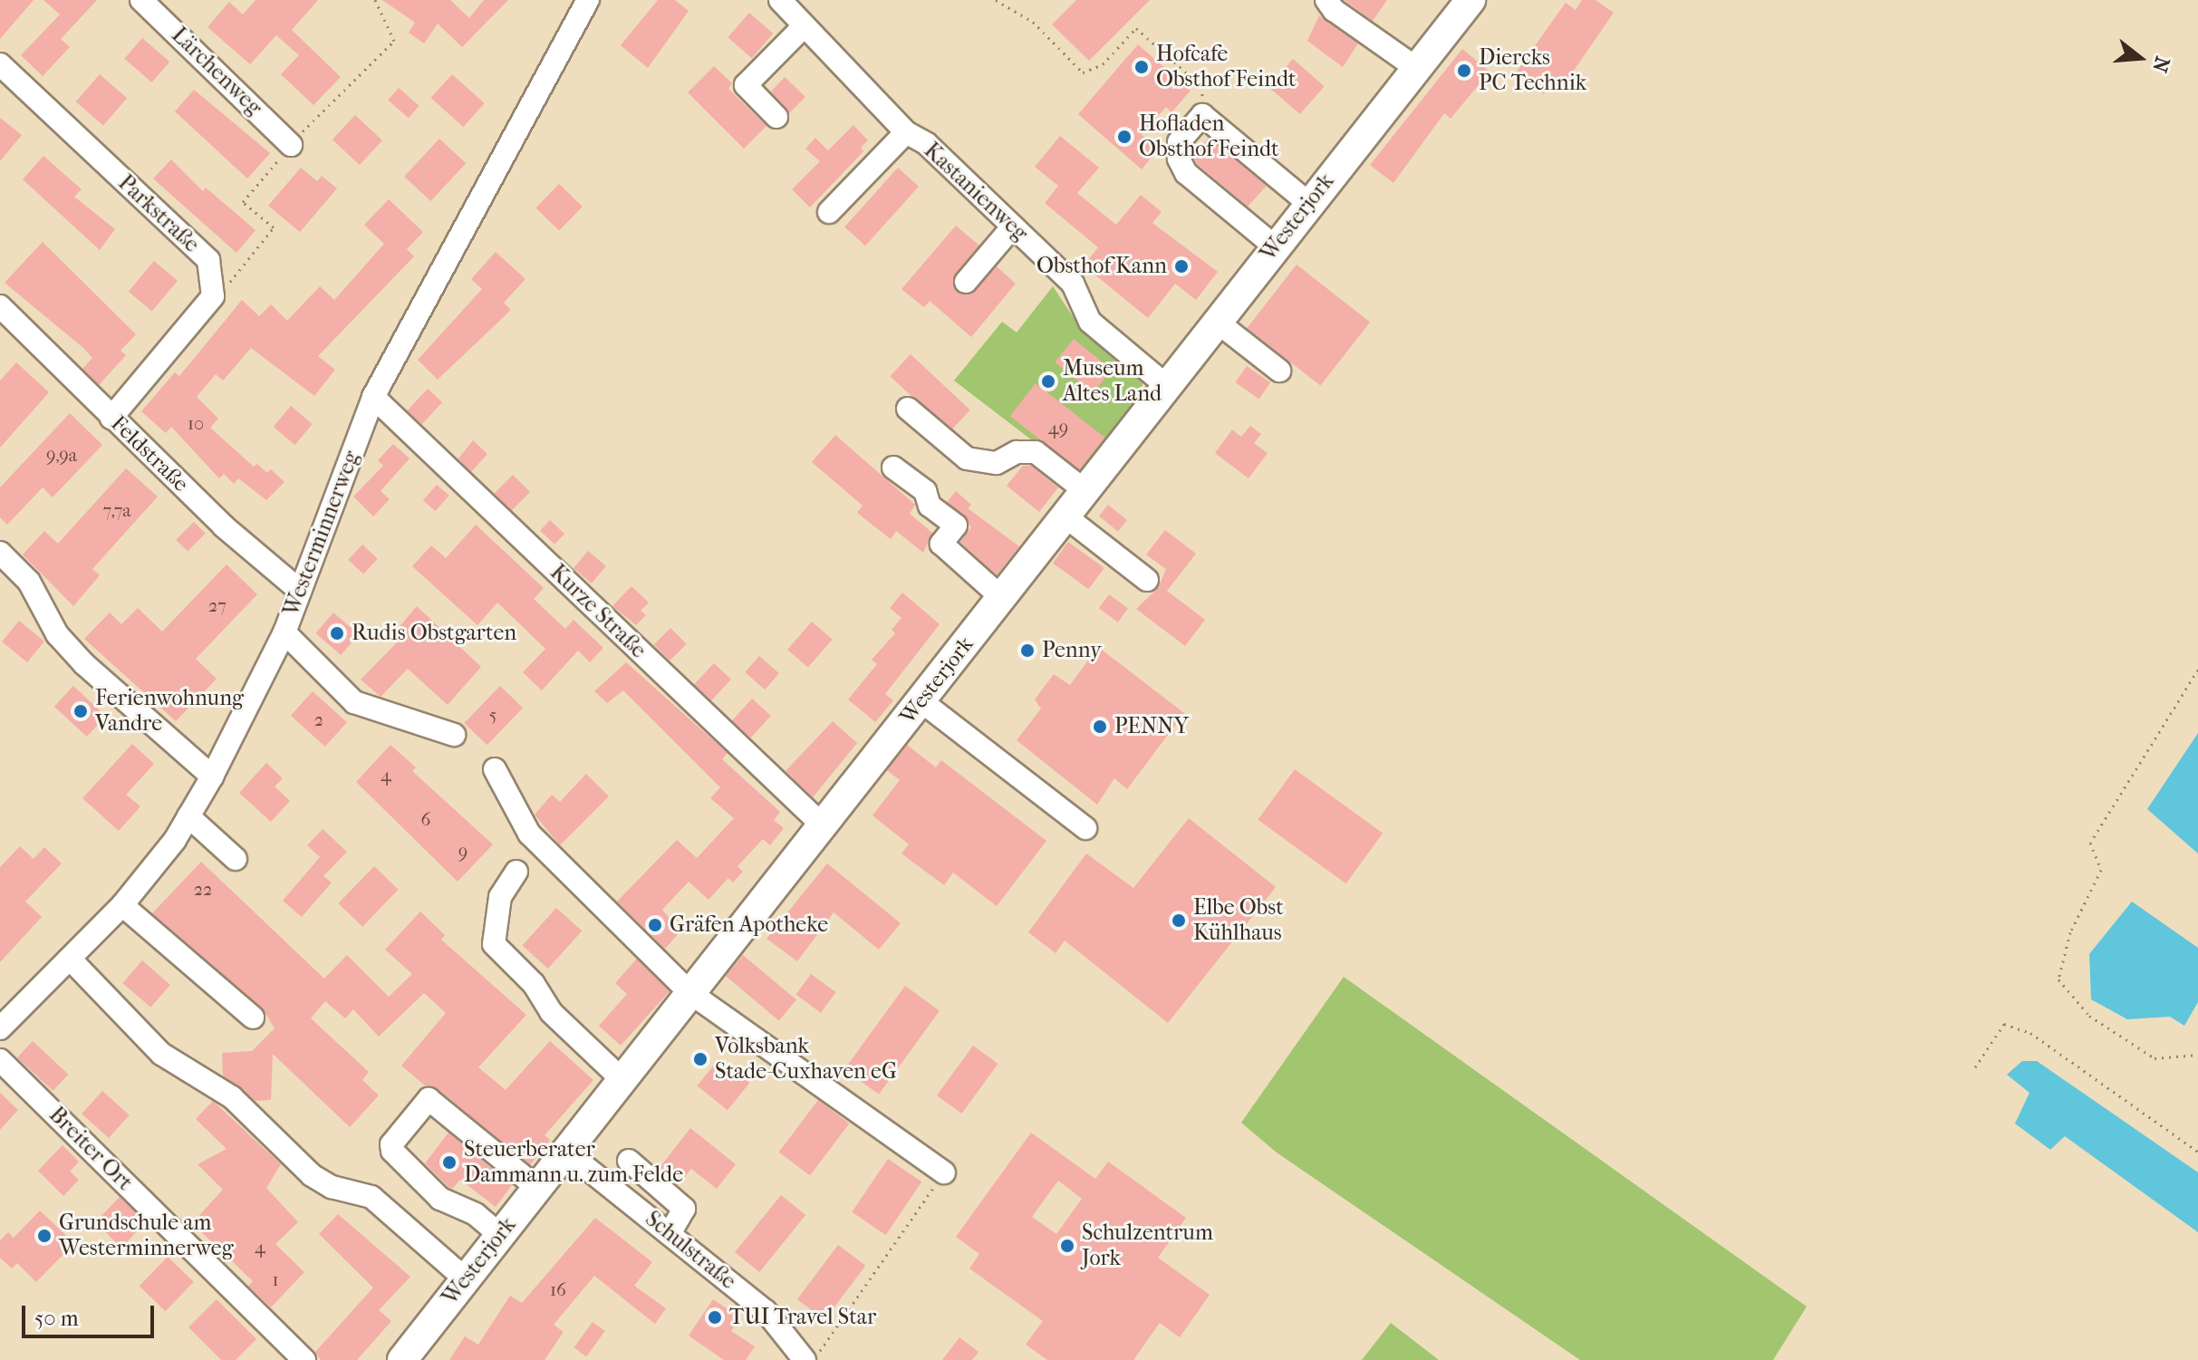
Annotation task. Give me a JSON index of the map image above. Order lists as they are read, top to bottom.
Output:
{
  "streets": {
    "main road": ["Westerjork"],
    "street": [
      "Lärchenweg",
      "Kastanienweg",
      "Parkstraße",
      "Feldstraße",
      "Westerminnerweg",
      "Kurze Straße",
      "Breiter Ort",
      "Schulstraße"
    ]
  },
  "crossings": [
    ["Kastanienweg", "Westerjork"],
    ["Parkstraße", "Feldstraße"],
    ["Westerjork", "Kurze Straße"],
    ["Westerjork", "Schulstraße"],
    ["Feldstraße", "Westerminnerweg"],
    ["Westerminnerweg", "Kurze Straße"]
  ],
  "places": [
    "Hofcafe Obsthof Feindt",
    "Diercks PC Technik",
    "Hofladen Obsthof Feindt",
    "Obsthof Kann",
    "Museum Altes Land",
    "Rudis Obstgarten",
    "Penny",
    "Ferienwohnung Vandre",
    "PENNY",
    "Elbe Obst Kühlhaus",
    "Gräfen Apotheke",
    "Volksbank Stade-Cuxhaven eG",
    "Steuerberater Dammann u. zum Felde",
    "Grundschule am Westerminnerweg",
    "Schulzentrum Jork",
    "TUI Travel Star"
  ],
  "house_numbers": [
    "10",
    "49",
    "9,9a",
    "7,7a",
    "27",
    "5",
    "2",
    "4",
    "6",
    "9",
    "22",
    "4",
    "1",
    "16"
  ],
  "scale_bar": "50 m",
  "north": "right"
}
